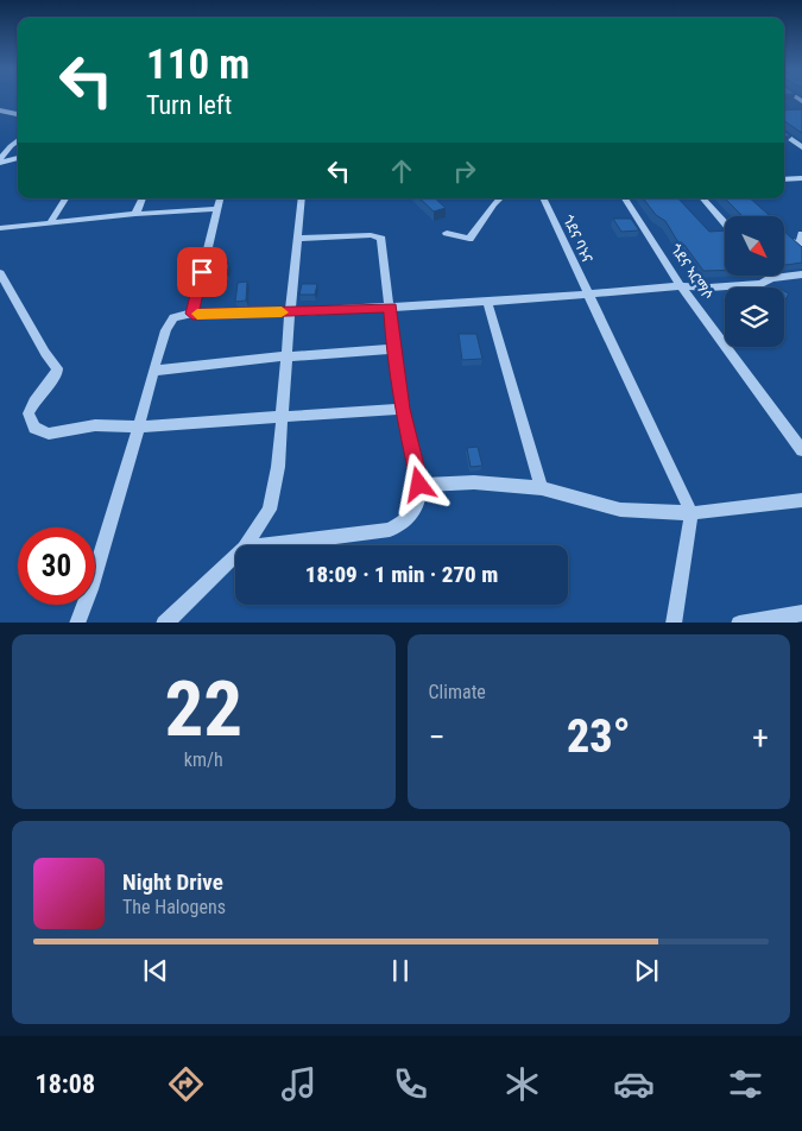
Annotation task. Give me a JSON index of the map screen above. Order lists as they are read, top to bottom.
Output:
{
  "streets": {
    "street": ["ጎደና ባኑና", "ጎደና ኣርማሶ"]
  },
  "north": "bottom right",
  "page": {
    "turn": ["110 m", "Turn left"],
    "limit": "30",
    "trip": "18:09 · 1 min · 270 m",
    "tile": [
      ["22", "km/h"],
      "Climate"
    ],
    "heat": ["−", "23°", "+"],
    "song": ["Night Drive", "The Halogens"],
    "tabs": "18:08"
  }
}
